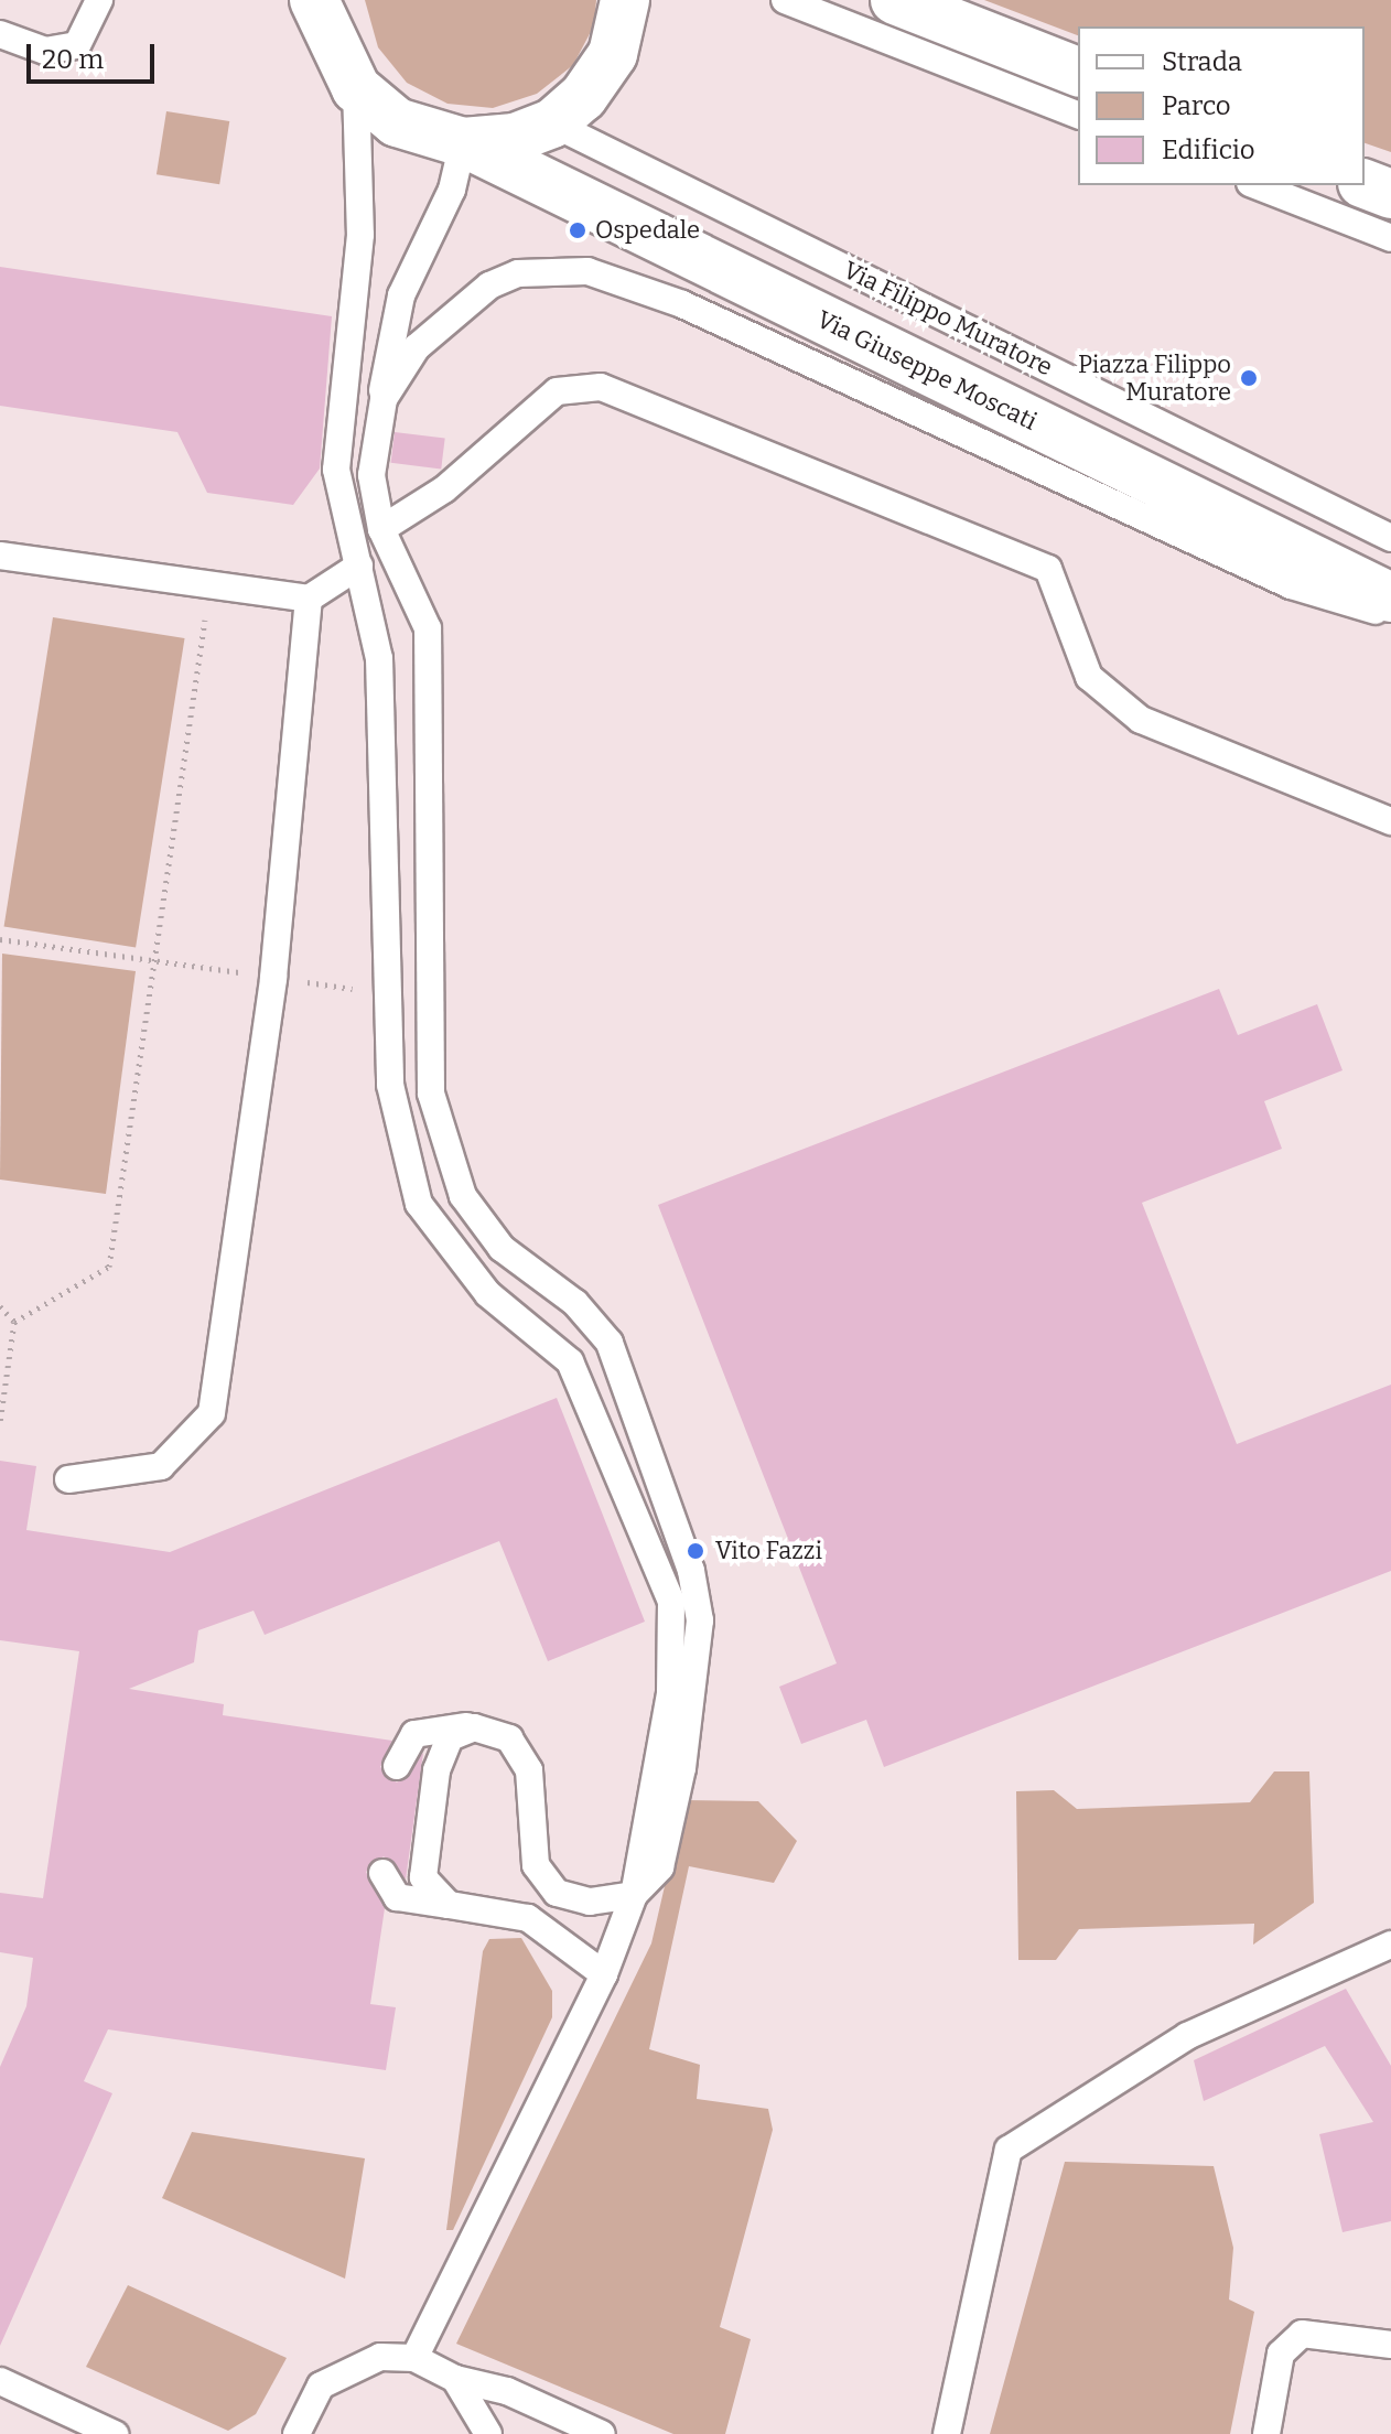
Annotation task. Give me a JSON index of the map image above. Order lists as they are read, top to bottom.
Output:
{
  "streets": {
    "street": ["Via Giuseppe Moscati"],
    "lane": ["Via Filippo Muratore"]
  },
  "crossings": [
    ["Via Filippo Muratore", "Via Giuseppe Moscati"]
  ],
  "places": ["Ospedale", "Piazza Filippo Muratore", "Vito Fazzi"],
  "legend": ["Strada", "Parco", "Edificio"],
  "scale_bar": "20 m"
}
